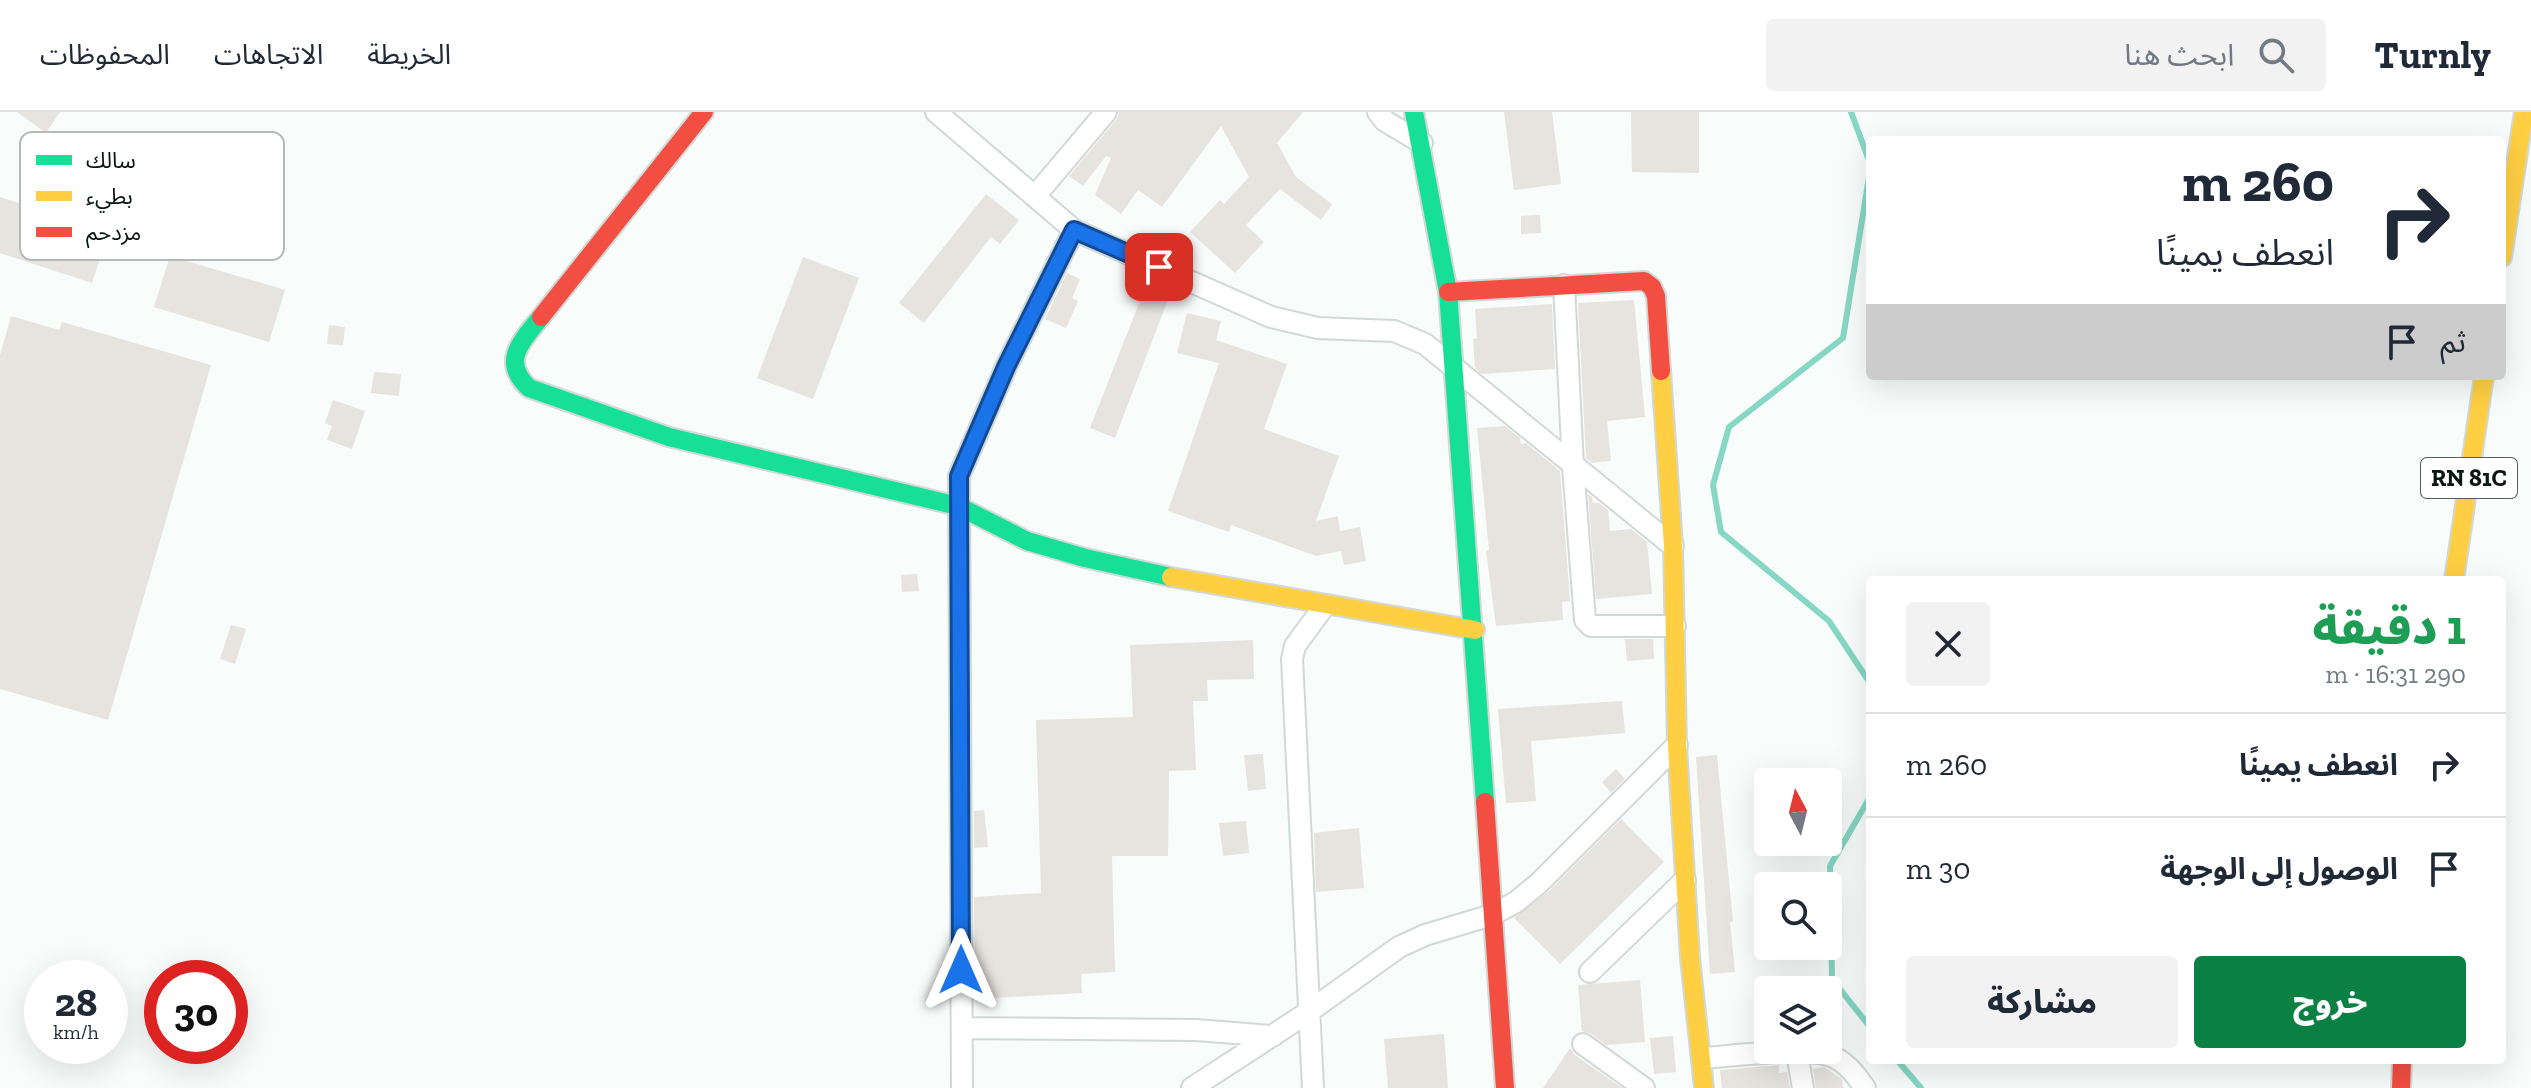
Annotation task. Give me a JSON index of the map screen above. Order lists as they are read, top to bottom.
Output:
{
  "streets": {
    "main road": ["RN 81C"]
  },
  "legend": ["سالك", "بطيء", "مزدحم"],
  "north": "top",
  "page": {
    "header": "Turnly",
    "search": "ابحث هنا",
    "nav": ["الخريطة", "الاتجاهات", "المحفوظات"],
    "turn": ["260 m", "انعطف يمينًا"],
    "then": "ثم",
    "heading": ["1 دقيقة", "290 m · 16:31"],
    "list": [
      {
        "name": "انعطف يمينًا",
        "value": "260 m"
      },
      {
        "name": "الوصول إلى الوجهة",
        "value": "30 m"
      }
    ],
    "buttons": ["خروج", "مشاركة"],
    "speed": "28 km/h",
    "limit": "30"
  }
}
